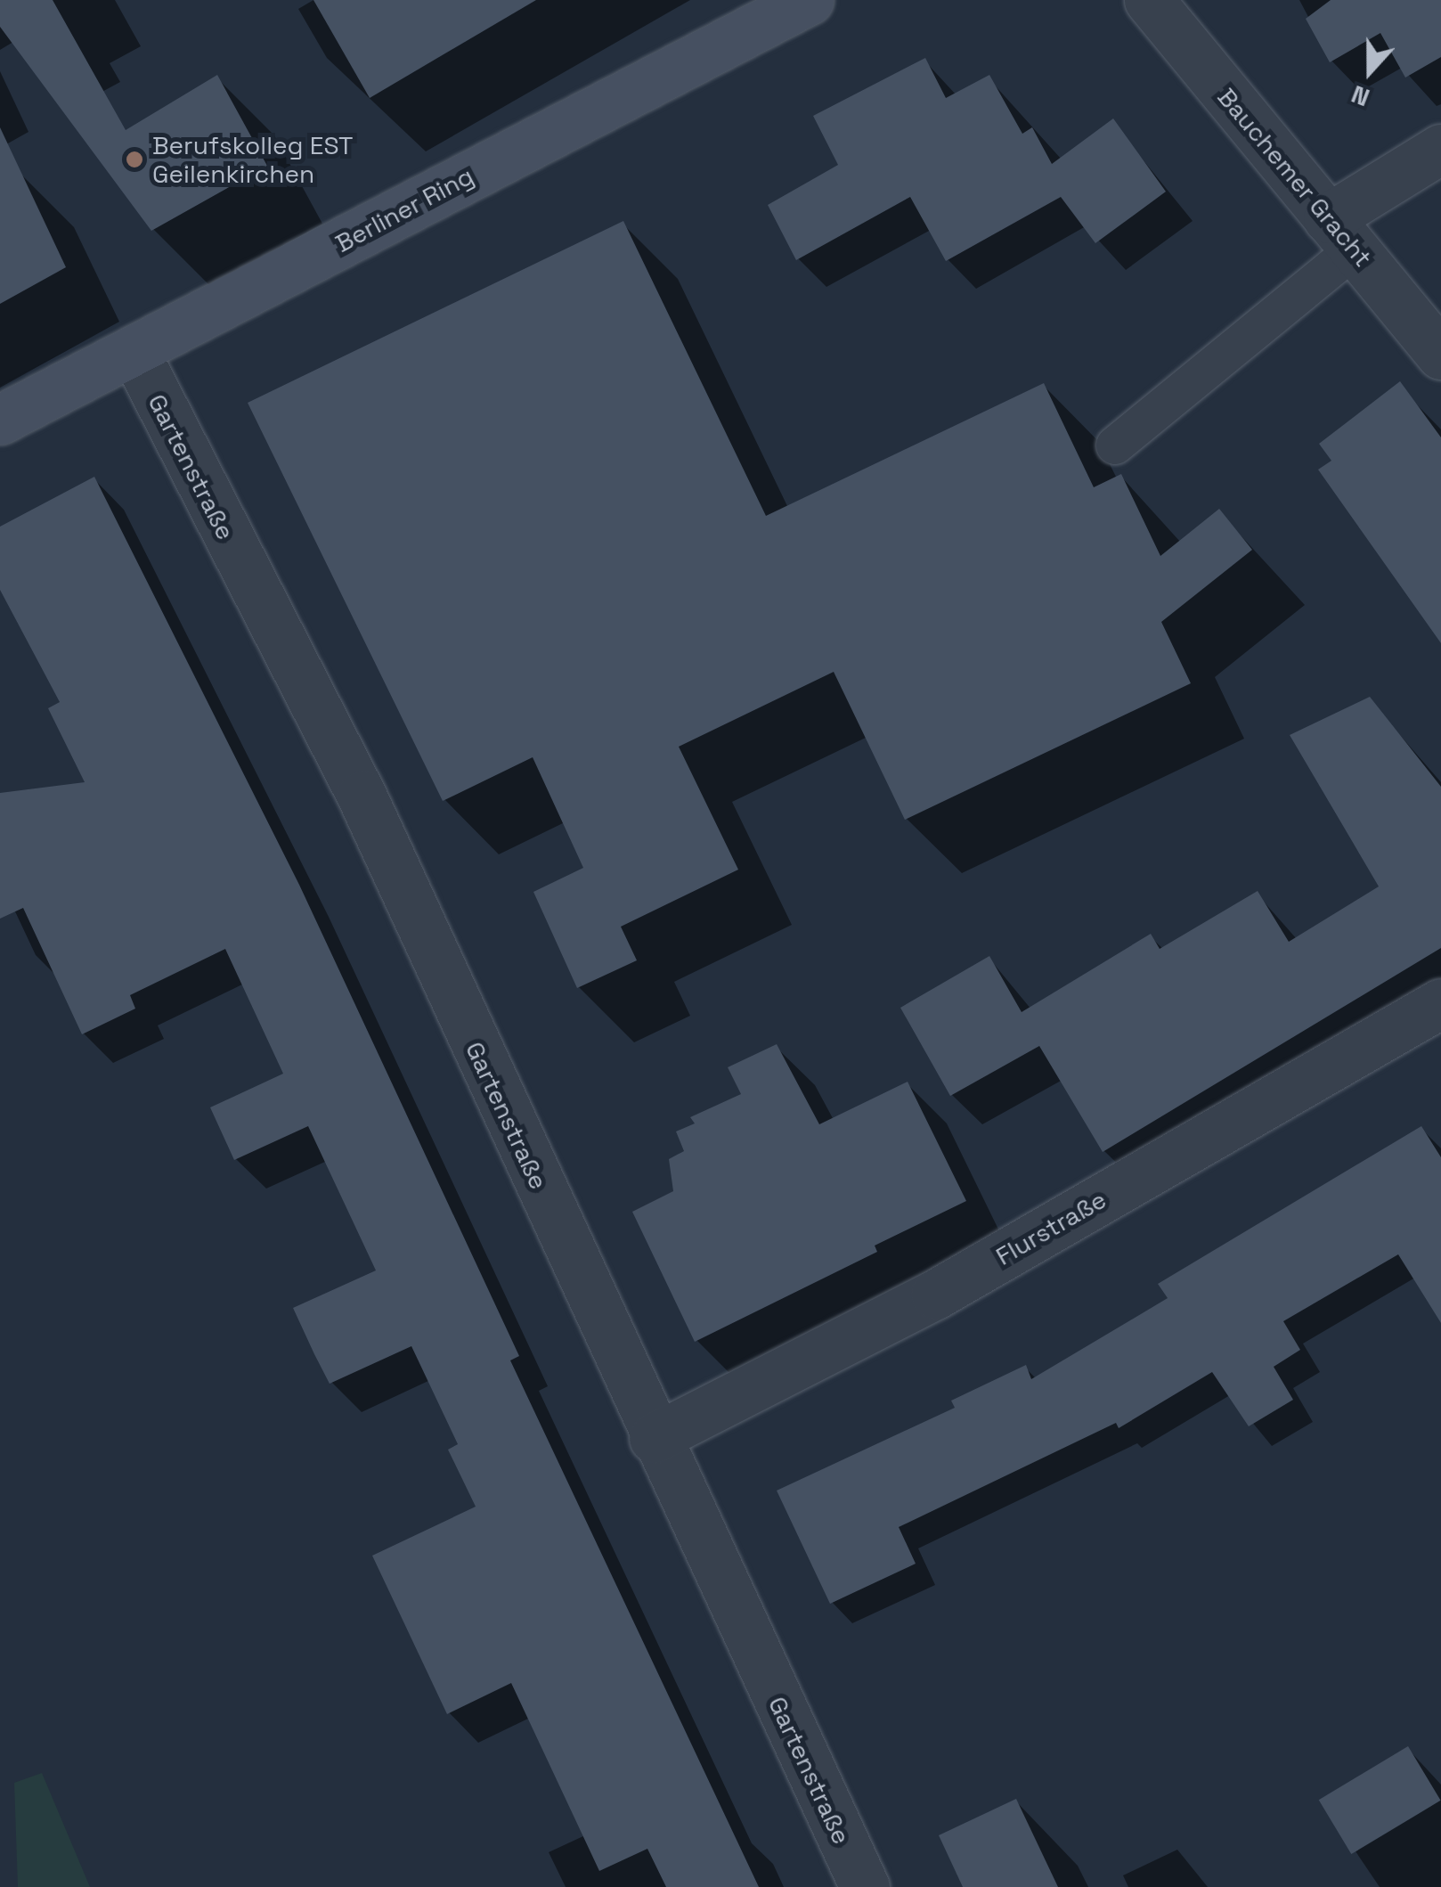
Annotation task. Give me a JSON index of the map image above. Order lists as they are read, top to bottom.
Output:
{
  "streets": {
    "main road": ["Berliner Ring"],
    "street": ["Bauchemer Gracht", "Gartenstraße", "Flurstraße"]
  },
  "crossings": [
    ["Berliner Ring", "Gartenstraße"],
    ["Gartenstraße", "Flurstraße"]
  ],
  "places": ["Berufskolleg EST Geilenkirchen"],
  "north": "bottom"
}
